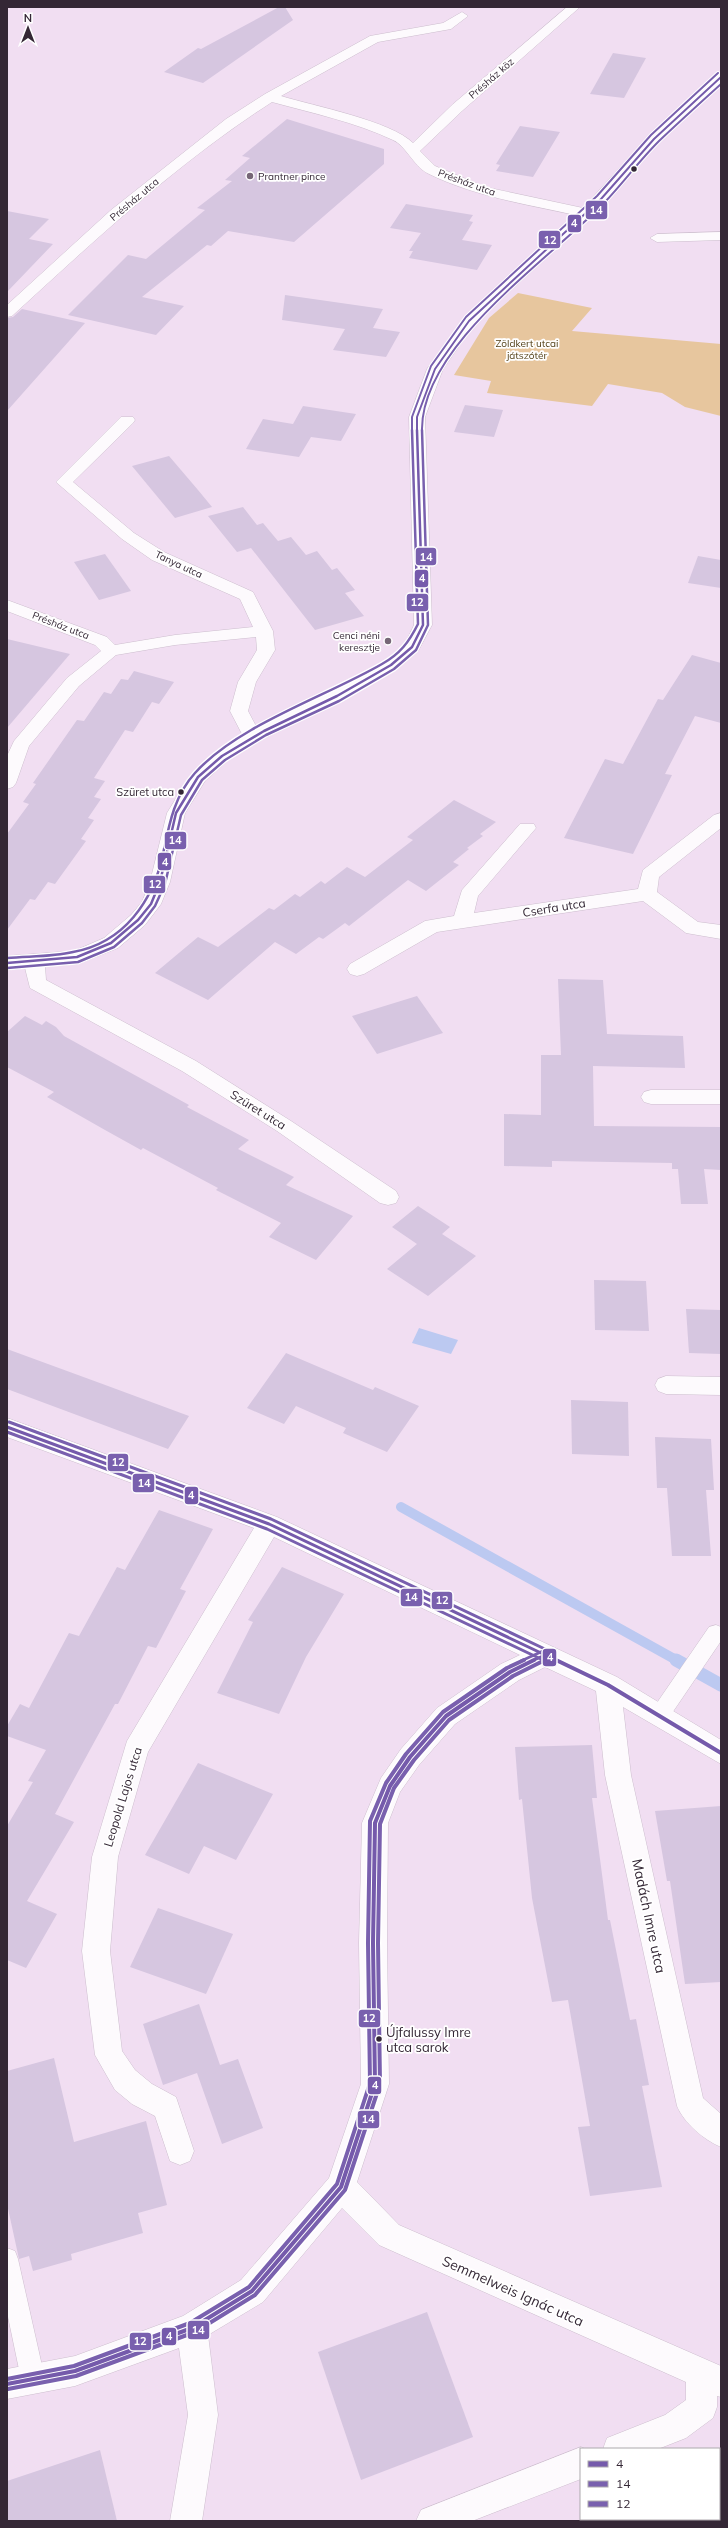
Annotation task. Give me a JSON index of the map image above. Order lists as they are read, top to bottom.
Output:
{
  "streets": {
    "street": [
      "Présház köz",
      "Présház utca",
      "Tanya utca",
      "Cserfa utca",
      "Szüret utca",
      "Leopold Lajos utca",
      "Madách Imre utca",
      "Semmelweis Ignác utca"
    ]
  },
  "crossings": [
    ["Présház köz", "Présház utca"]
  ],
  "parks": ["Zöldkert utcai játszótér"],
  "places": [
    "Prantner pince",
    "Cenci néni keresztje",
    "Szüret utca",
    "Újfalussy Imre utca sarok"
  ],
  "lines": ["transit line 12", "transit line 4", "transit line 14"],
  "legend": ["4", "14", "12"],
  "north": "top"
}
